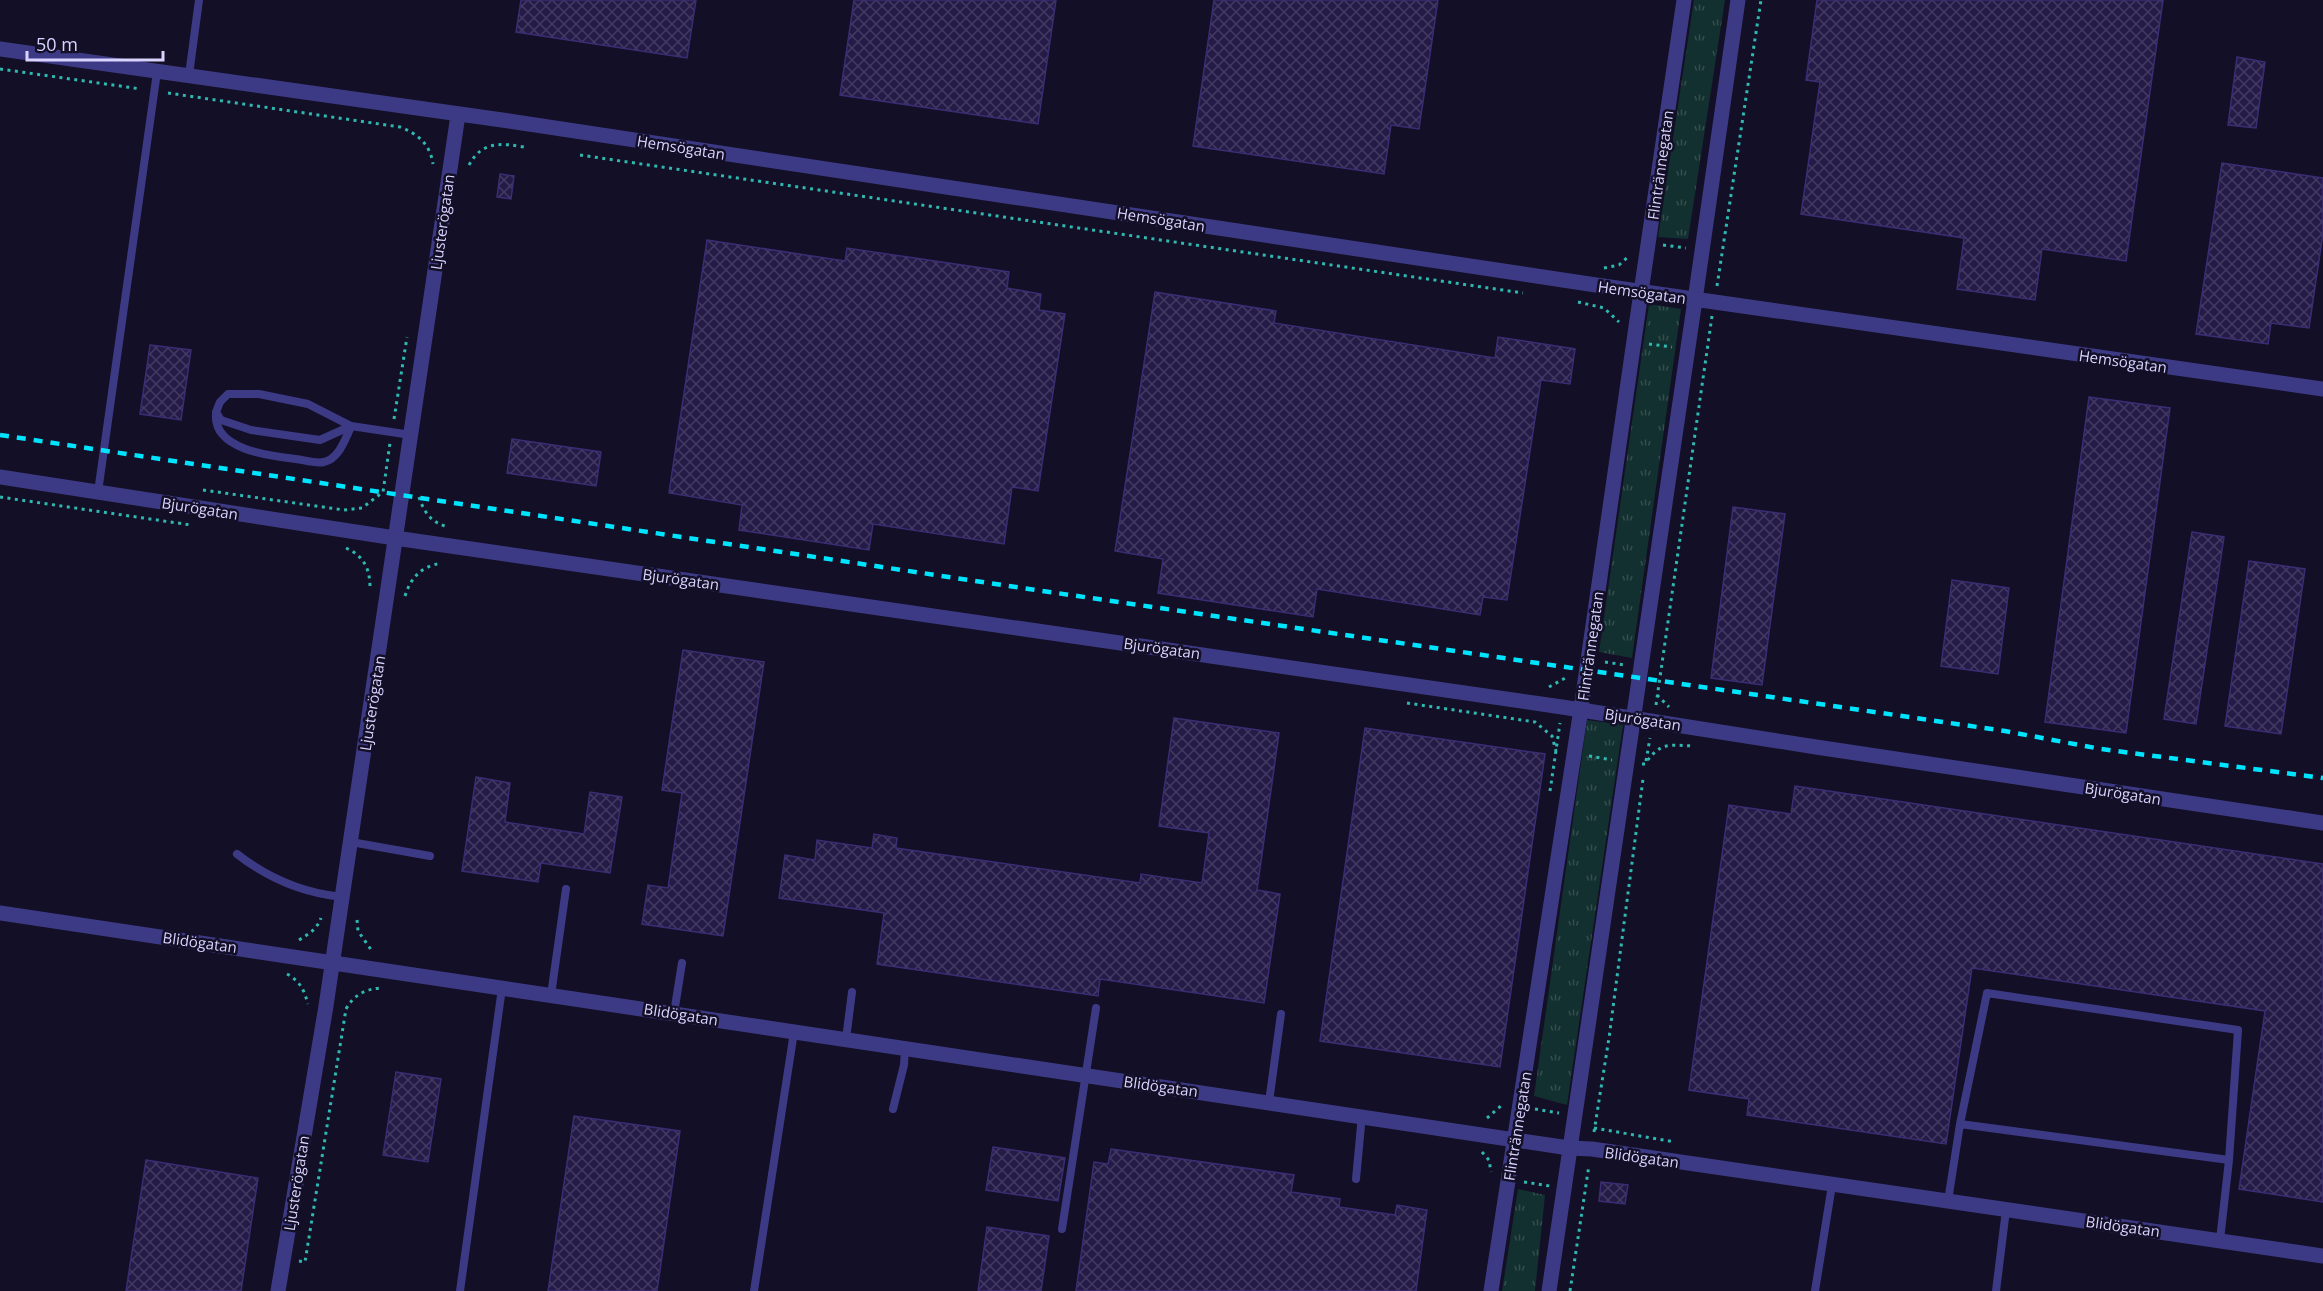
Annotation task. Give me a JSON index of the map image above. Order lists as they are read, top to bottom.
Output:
{
  "streets": {
    "street": [
      "Hemsögatan",
      "Flintrännegatan",
      "Ljusterögatan",
      "Bjurögatan",
      "Blidögatan"
    ]
  },
  "crossings": [
    ["Hemsögatan", "Flintrännegatan"],
    ["Hemsögatan", "Ljusterögatan"],
    ["Flintrännegatan", "Bjurögatan"],
    ["Flintrännegatan", "Blidögatan"],
    ["Ljusterögatan", "Bjurögatan"],
    ["Ljusterögatan", "Blidögatan"]
  ],
  "scale_bar": "50 m"
}
